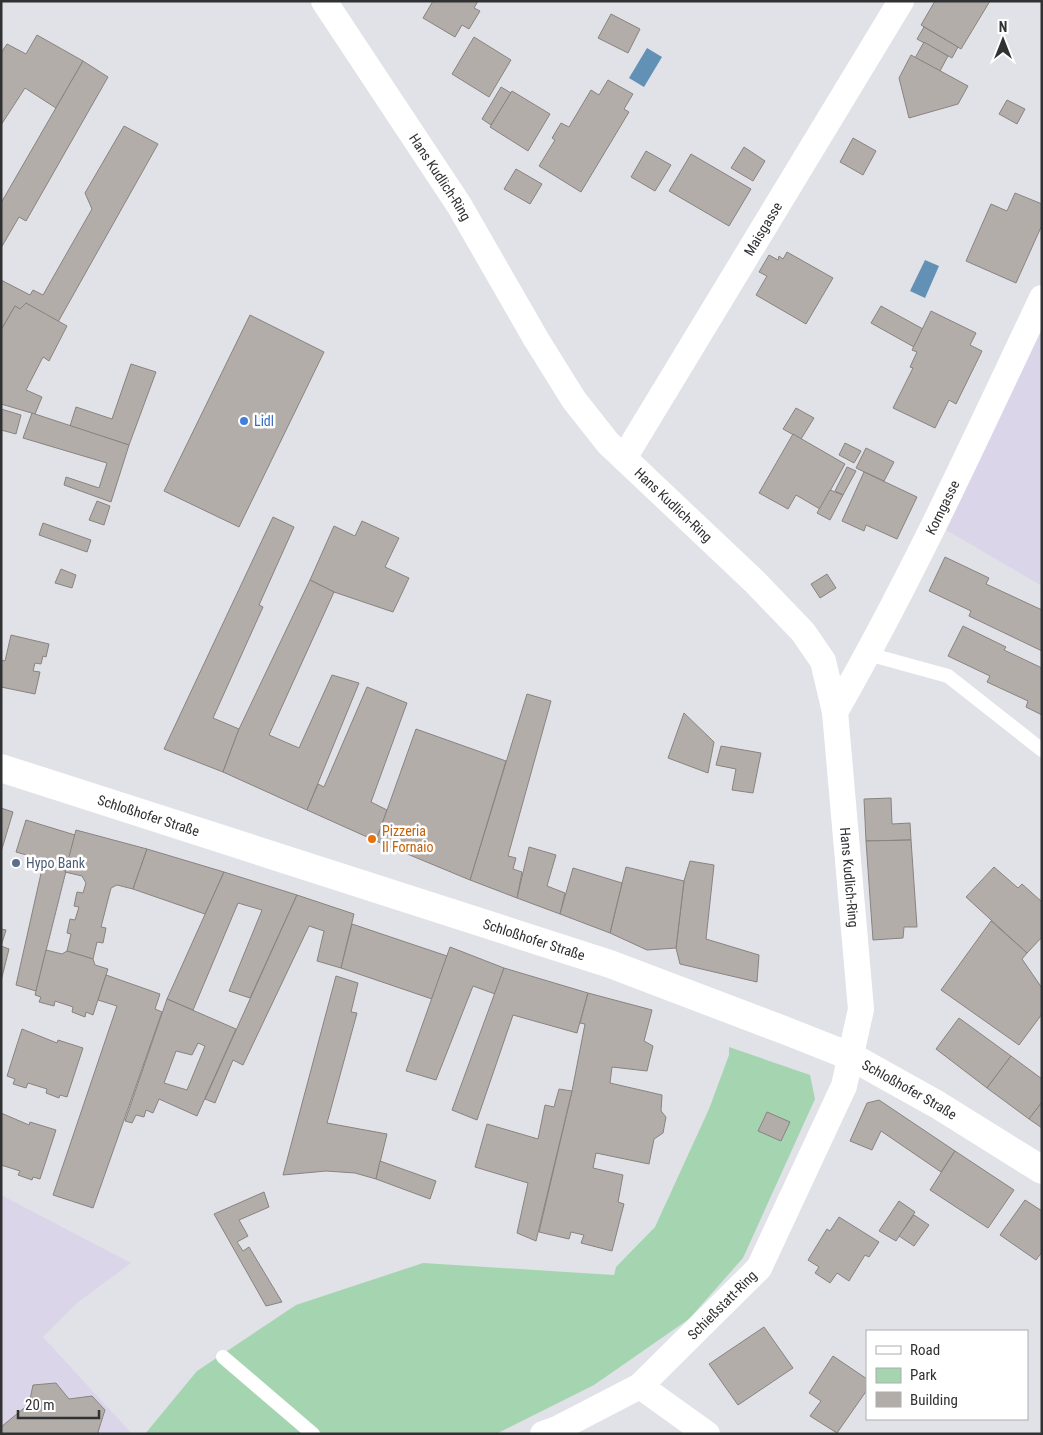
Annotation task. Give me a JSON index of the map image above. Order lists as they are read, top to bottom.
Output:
{
  "streets": {
    "main road": ["Schloßhofer Straße"],
    "street": [
      "Hans Kudlich-Ring",
      "Maisgasse",
      "Korngasse",
      "Schießstatt-Ring"
    ]
  },
  "crossings": [
    ["Hans Kudlich-Ring", "Maisgasse"],
    ["Hans Kudlich-Ring", "Korngasse"],
    ["Hans Kudlich-Ring", "Schloßhofer Straße"],
    ["Hans Kudlich-Ring", "Schießstatt-Ring"],
    ["Schloßhofer Straße", "Schießstatt-Ring"]
  ],
  "places": ["Lidl", "Pizzeria Il Fornaio", "Hypo Bank"],
  "legend": ["Road", "Park", "Building"],
  "scale_bar": "20 m",
  "north": "top"
}
